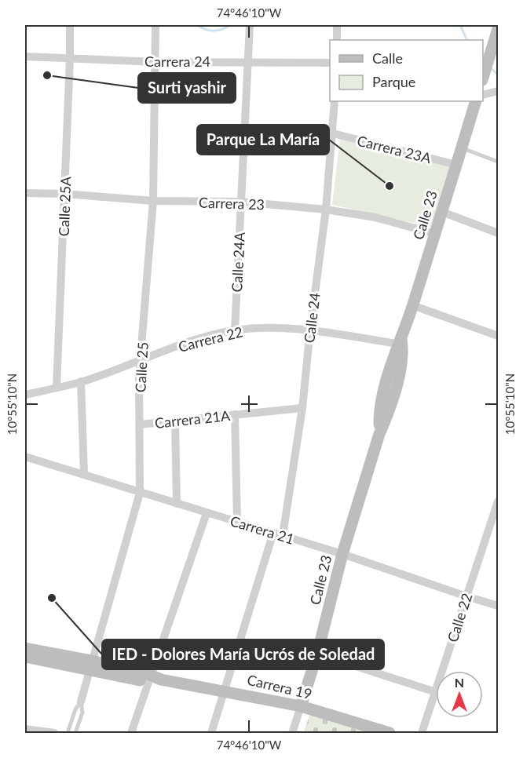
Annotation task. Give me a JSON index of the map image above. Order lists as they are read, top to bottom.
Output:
{
  "streets": {
    "street": [
      "Carrera 24",
      "Carrera 23A",
      "Carrera 23",
      "Calle 25A",
      "Calle 23",
      "Calle 24A",
      "Calle 24",
      "Carrera 22",
      "Calle 25",
      "Carrera 21A",
      "Carrera 21",
      "Calle 22",
      "Carrera 19"
    ]
  },
  "crossings": [
    ["Carrera 24", "Calle 25A"],
    ["Carrera 24", "Calle 24A"],
    ["Carrera 24", "Calle 25"],
    ["Carrera 23A", "Calle 23"],
    ["Carrera 23A", "Calle 24"],
    ["Carrera 23", "Calle 25A"],
    ["Carrera 23", "Calle 23"],
    ["Carrera 23", "Calle 24A"],
    ["Carrera 23", "Calle 24"],
    ["Carrera 23", "Calle 25"],
    ["Calle 25A", "Carrera 22"],
    ["Calle 23", "Carrera 22"],
    ["Calle 23", "Carrera 21"],
    ["Calle 23", "Carrera 19"],
    ["Calle 24A", "Carrera 22"],
    ["Calle 24", "Carrera 22"],
    ["Calle 24", "Carrera 21A"],
    ["Calle 24", "Carrera 21"],
    ["Carrera 22", "Calle 25"],
    ["Calle 25", "Carrera 21A"],
    ["Calle 25", "Carrera 21"],
    ["Calle 25", "Carrera 19"],
    ["Carrera 21", "Calle 22"]
  ],
  "places": ["Surti yashir", "Parque La María", "IED - Dolores María Ucrós de Soledad"],
  "legend": ["Calle", "Parque"],
  "north": "top",
  "coordinates": ["74°46'10\"W", "10°55'10\"N"]
}
